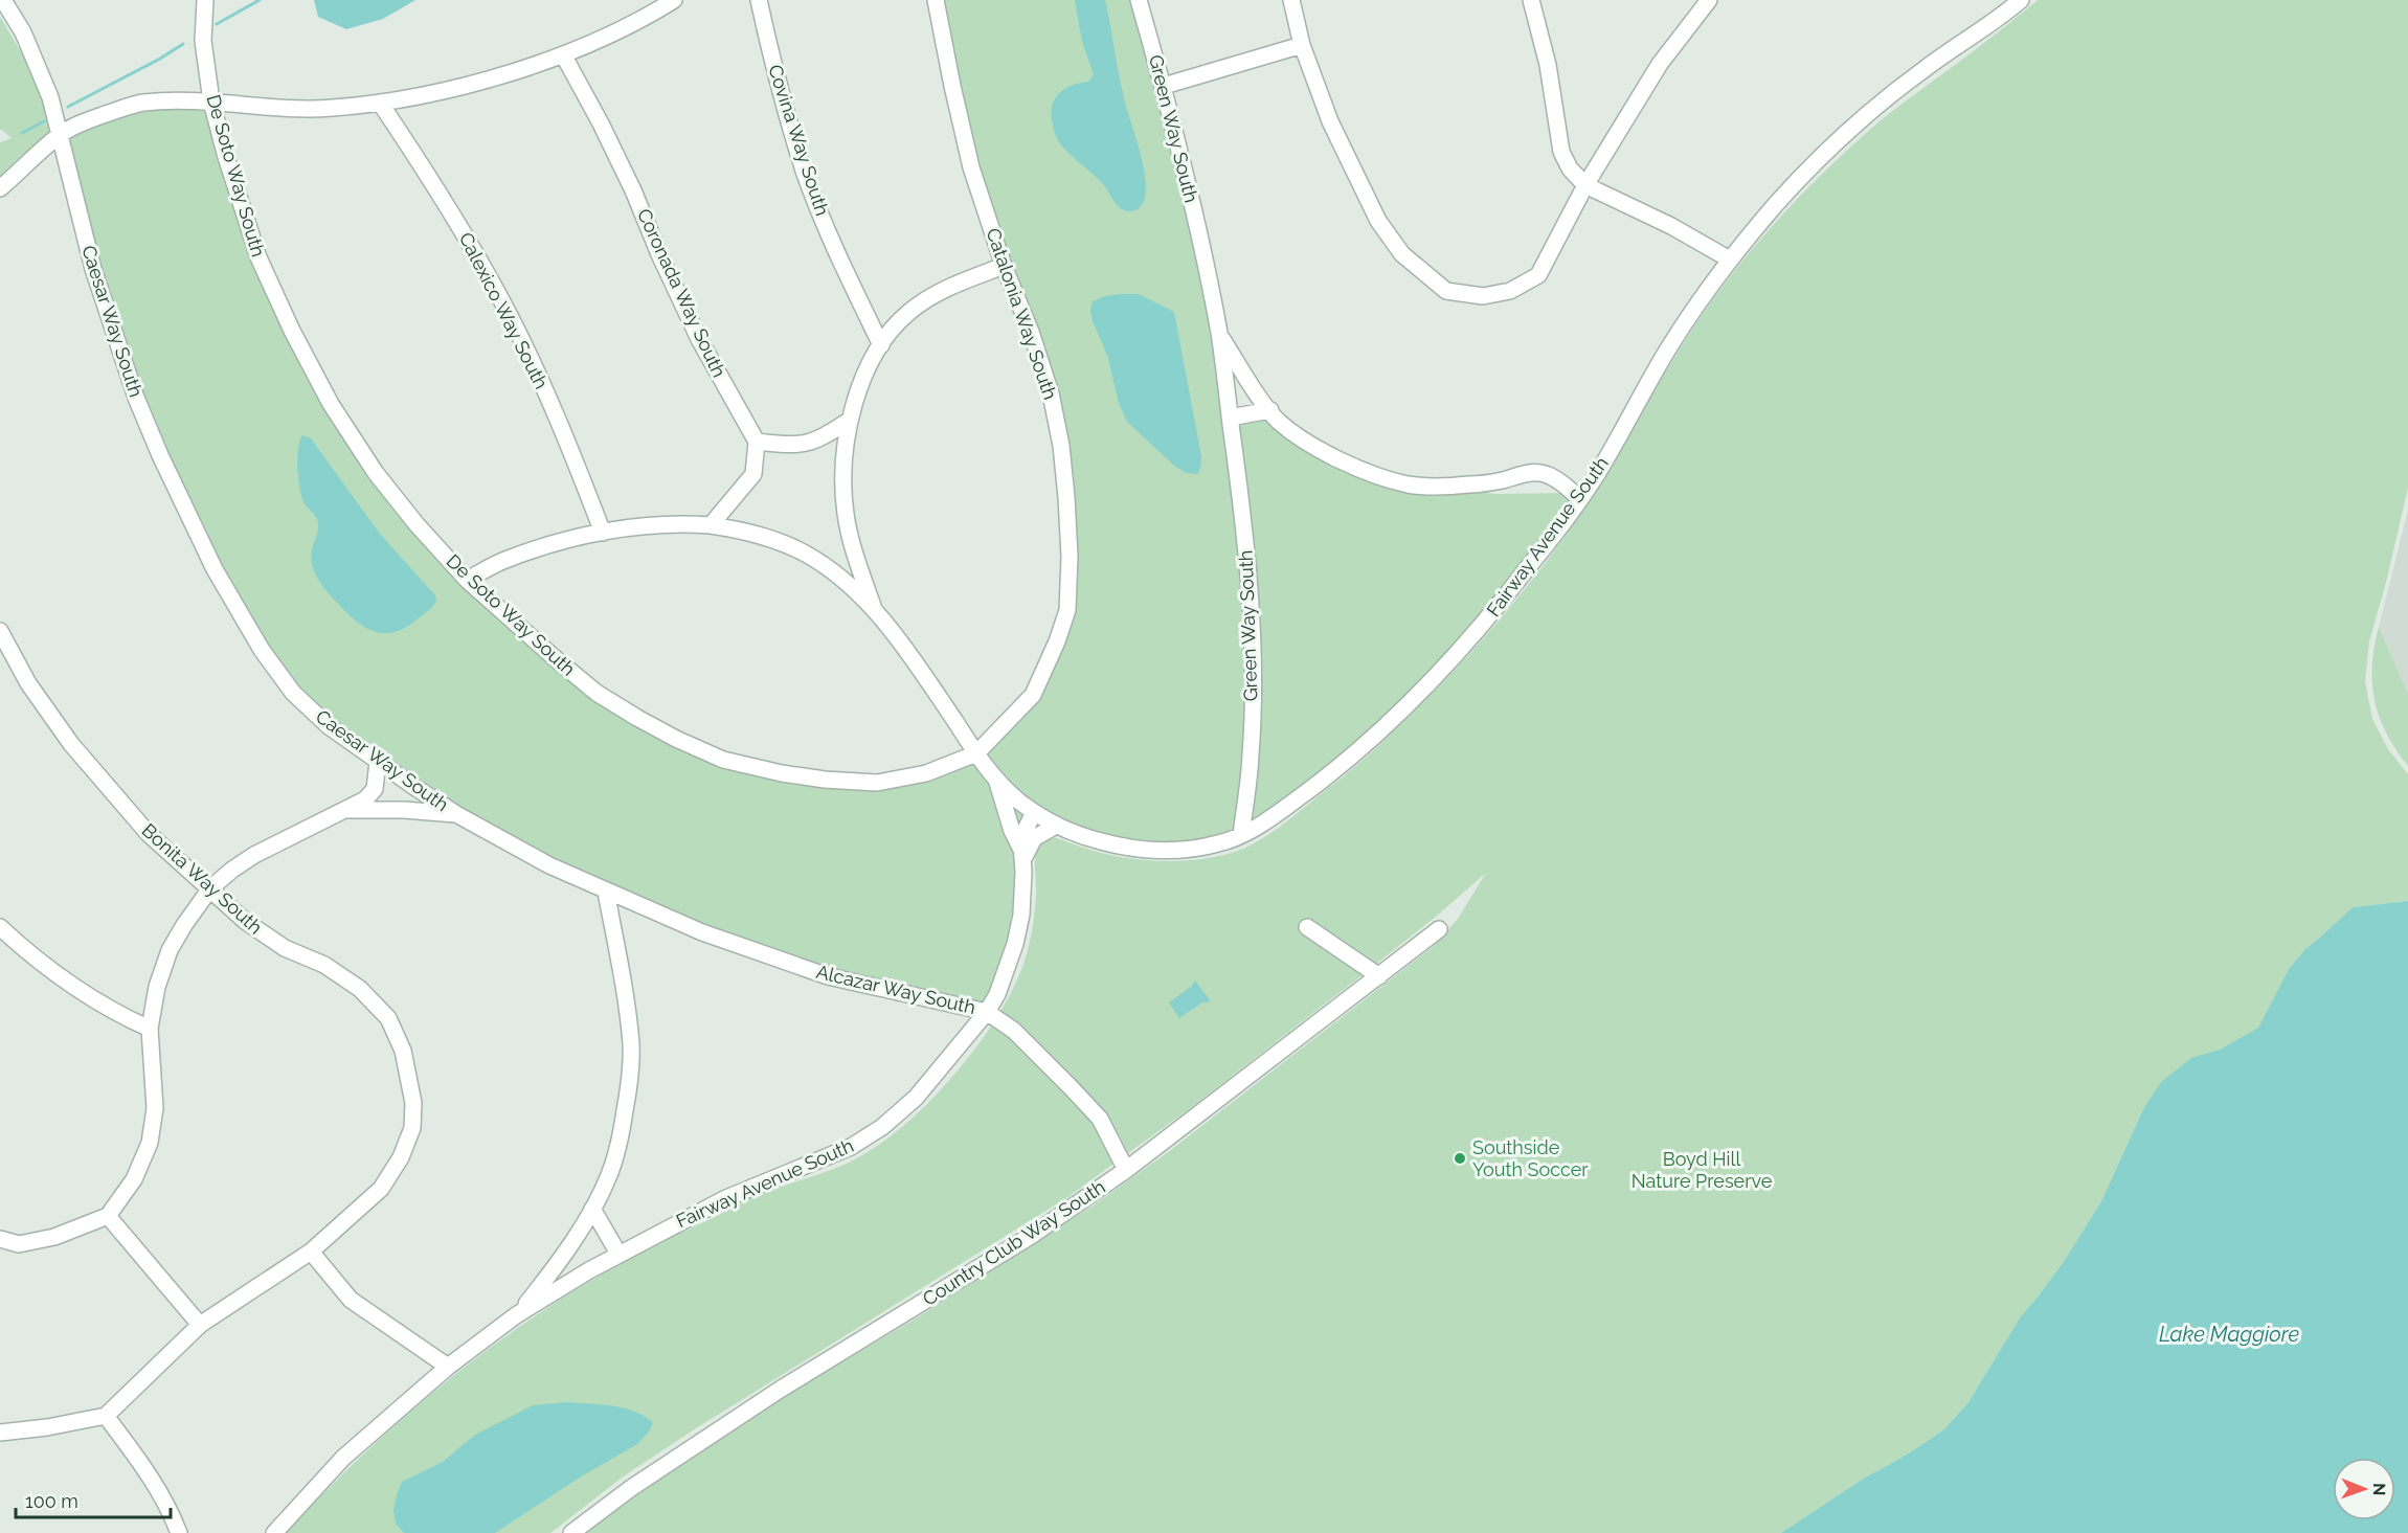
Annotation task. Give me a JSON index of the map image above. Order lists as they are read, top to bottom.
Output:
{
  "streets": {
    "street": [
      "Green Way South",
      "Covina Way South",
      "De Soto Way South",
      "Coronada Way South",
      "Calexico Way South",
      "Catalonia Way South",
      "Caesar Way South",
      "Fairway Avenue South",
      "Bonita Way South",
      "Alcazar Way South",
      "Country Club Way South"
    ]
  },
  "crossings": [
    ["Green Way South", "Fairway Avenue South"],
    ["De Soto Way South", "Catalonia Way South"],
    ["De Soto Way South", "Fairway Avenue South"],
    ["Catalonia Way South", "Fairway Avenue South"],
    ["Caesar Way South", "Alcazar Way South"],
    ["Fairway Avenue South", "Alcazar Way South"],
    ["Alcazar Way South", "Country Club Way South"]
  ],
  "water": ["Lake Maggiore"],
  "parks": ["Boyd Hill Nature Preserve"],
  "places": ["Southside Youth Soccer"],
  "scale_bar": "100 m",
  "north": "right"
}
